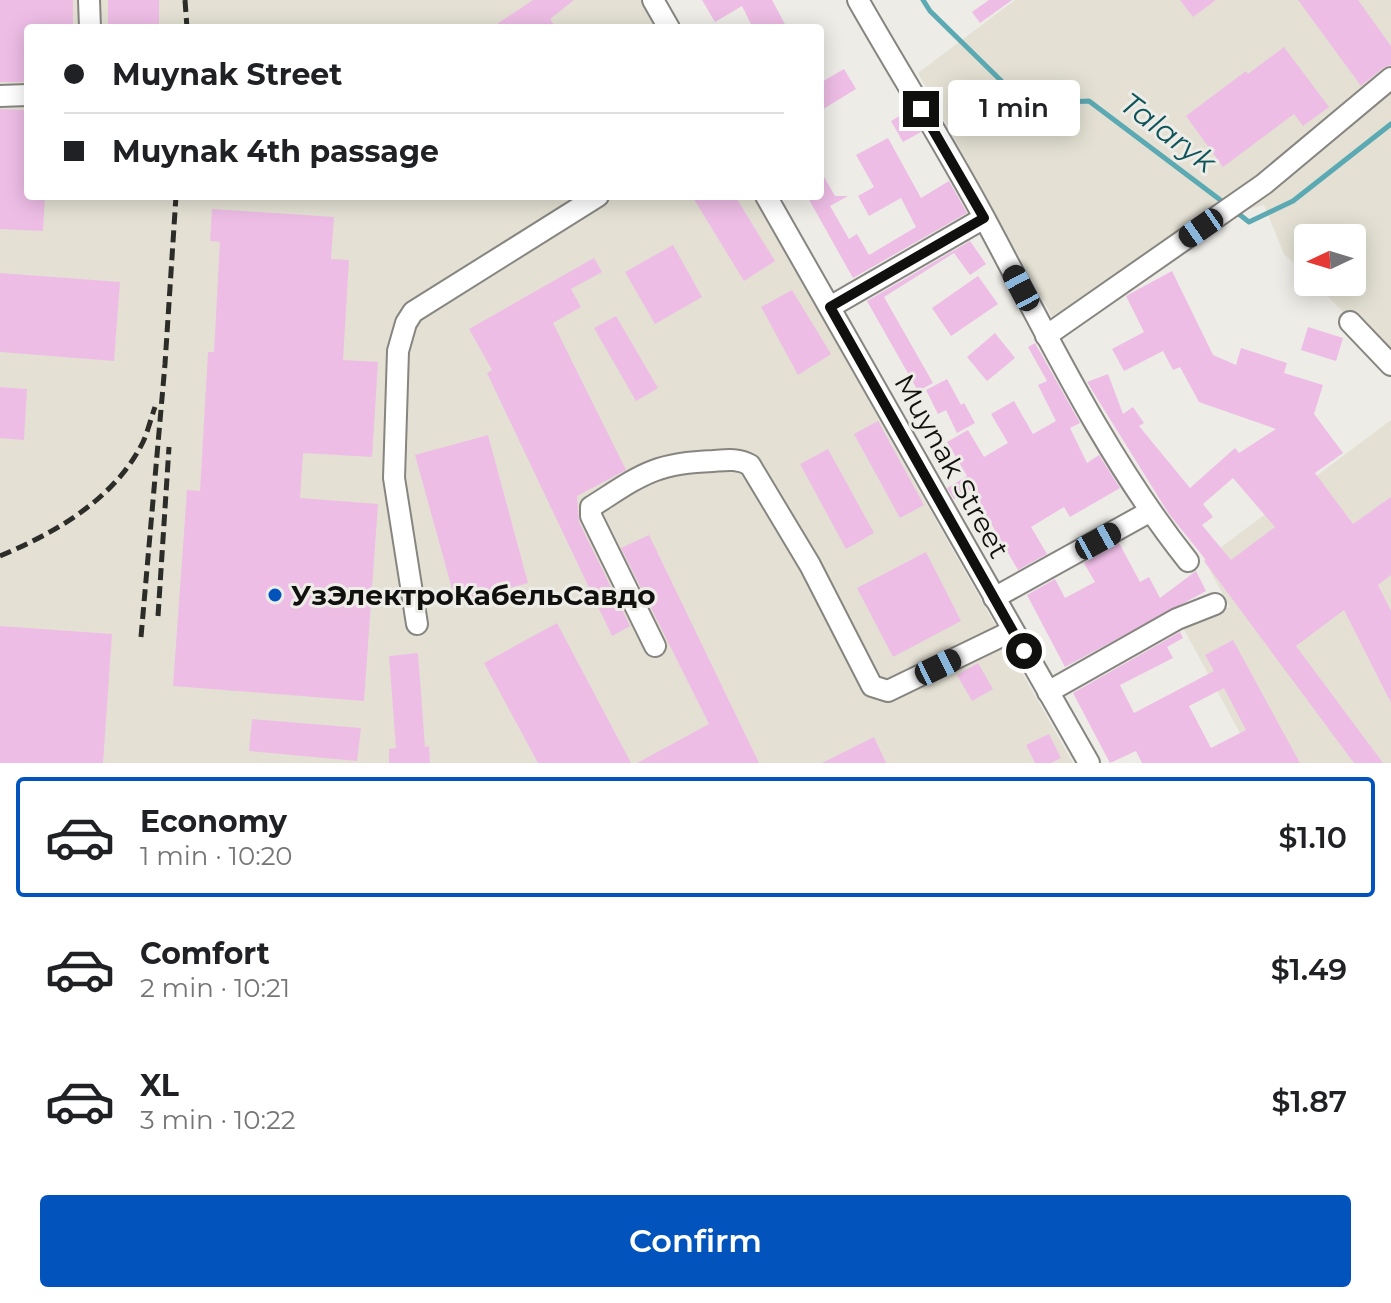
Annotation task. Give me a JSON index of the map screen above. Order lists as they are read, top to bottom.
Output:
{
  "streets": {
    "street": ["Muynak Street"]
  },
  "water": ["Talaryk"],
  "places": ["УзЭлектроКабельСавдо"],
  "north": "left",
  "page": {
    "banner": ["Muynak Street", "Muynak 4th passage"],
    "bubble": "1 min",
    "list": [
      {
        "name": "Economy",
        "note": "1 min · 10:20",
        "value": "$1.10"
      },
      {
        "name": "Comfort",
        "note": "2 min · 10:21",
        "value": "$1.49"
      },
      {
        "name": "XL",
        "note": "3 min · 10:22",
        "value": "$1.87"
      }
    ],
    "buttons": "Confirm"
  }
}
